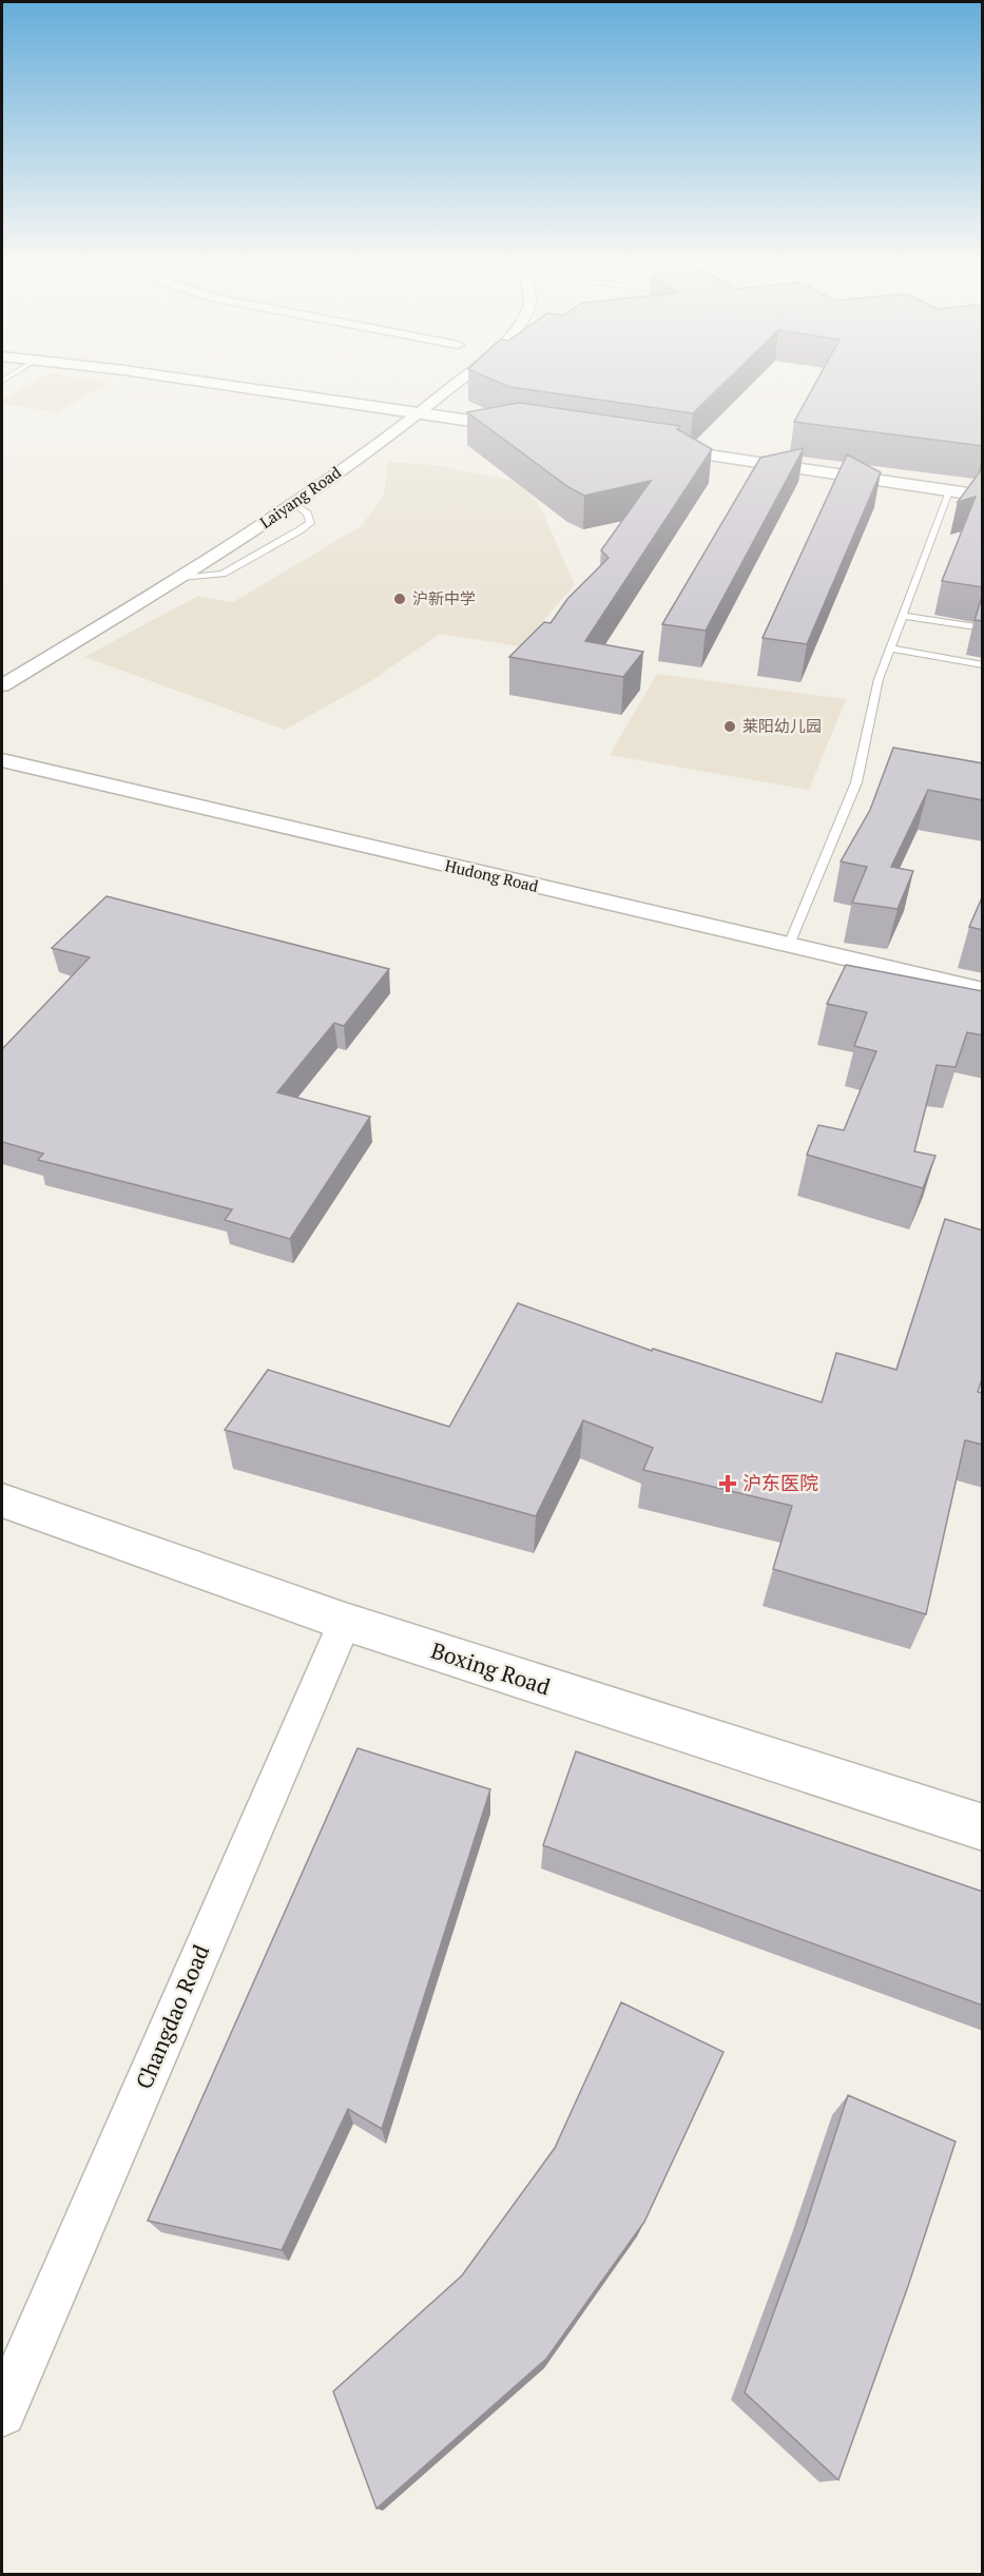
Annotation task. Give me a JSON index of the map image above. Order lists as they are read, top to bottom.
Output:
{
  "streets": {
    "street": [
      "Laiyang Road",
      "Hudong Road",
      "Boxing Road",
      "Changdao Road"
    ]
  },
  "crossings": [
    ["Boxing Road", "Changdao Road"]
  ],
  "places": {
    "other": ["沪新中学", "莱阳幼儿园"],
    "health": ["沪东医院"]
  }
}
